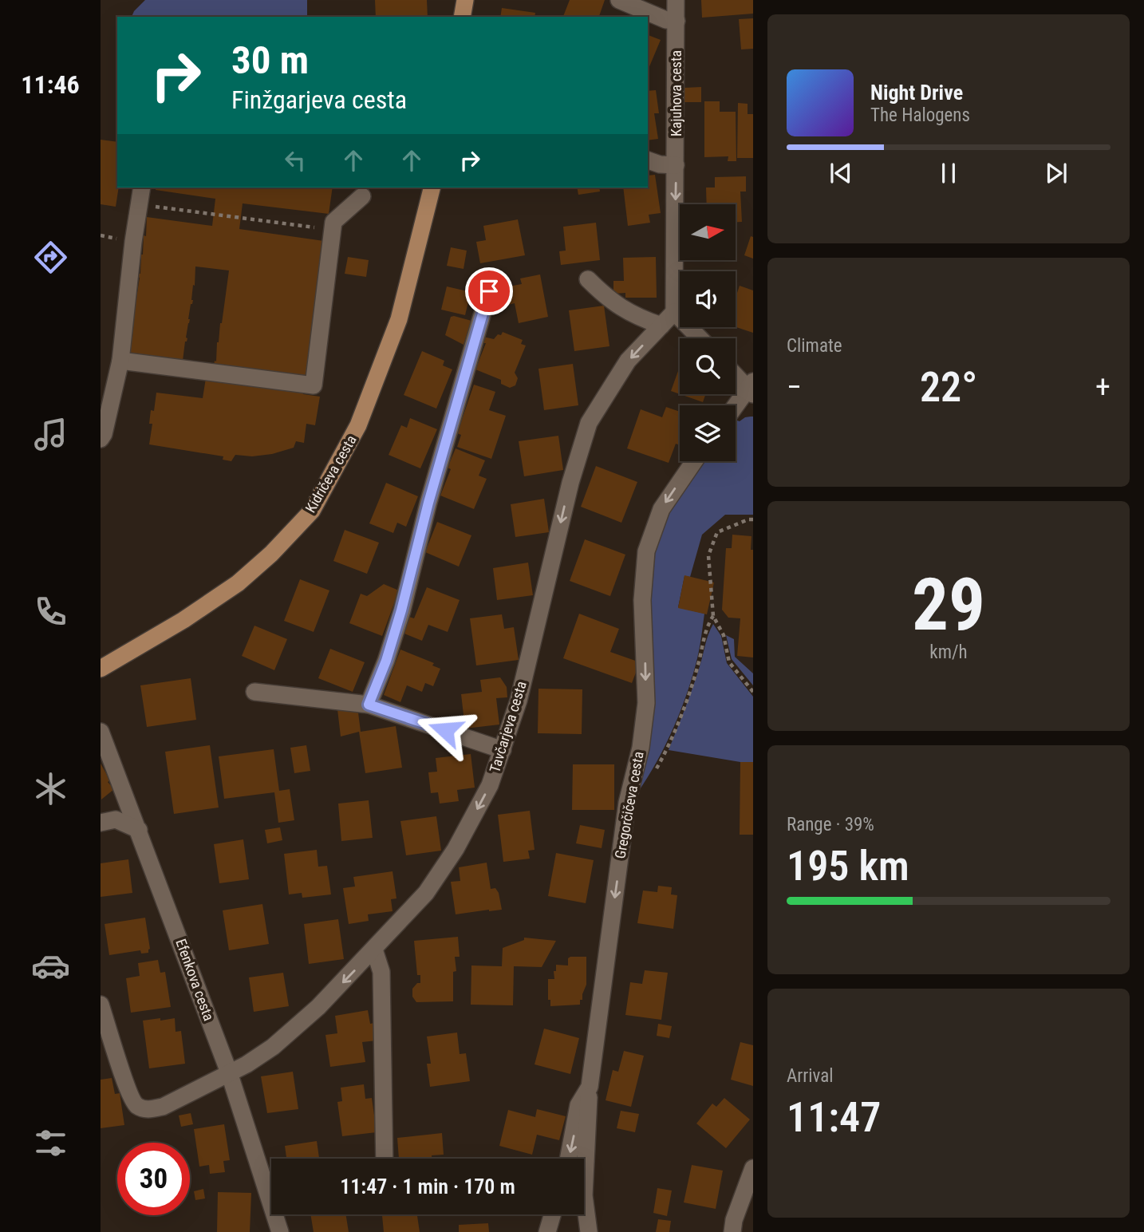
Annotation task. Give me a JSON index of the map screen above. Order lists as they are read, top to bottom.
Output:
{
  "streets": {
    "main road": ["Kidričeva cesta"],
    "street": [
      "Kajuhova cesta",
      "Tavčarjeva cesta",
      "Gregorčičeva cesta",
      "Efenkova cesta"
    ]
  },
  "crossings": [
    ["Kajuhova cesta", "Tavčarjeva cesta"],
    ["Tavčarjeva cesta", "Efenkova cesta"]
  ],
  "one_way": ["Kajuhova cesta", "Gregorčičeva cesta"],
  "north": "right",
  "page": {
    "tabs": "11:46",
    "turn": ["30 m", "Finžgarjeva cesta"],
    "song": ["Night Drive", "The Halogens"],
    "tile": [
      "Climate",
      ["29", "km/h"],
      ["Range · 39%", "195 km"],
      ["Arrival", "11:47"]
    ],
    "heat": ["−", "22°", "+"],
    "limit": "30",
    "trip": "11:47 · 1 min · 170 m"
  }
}
